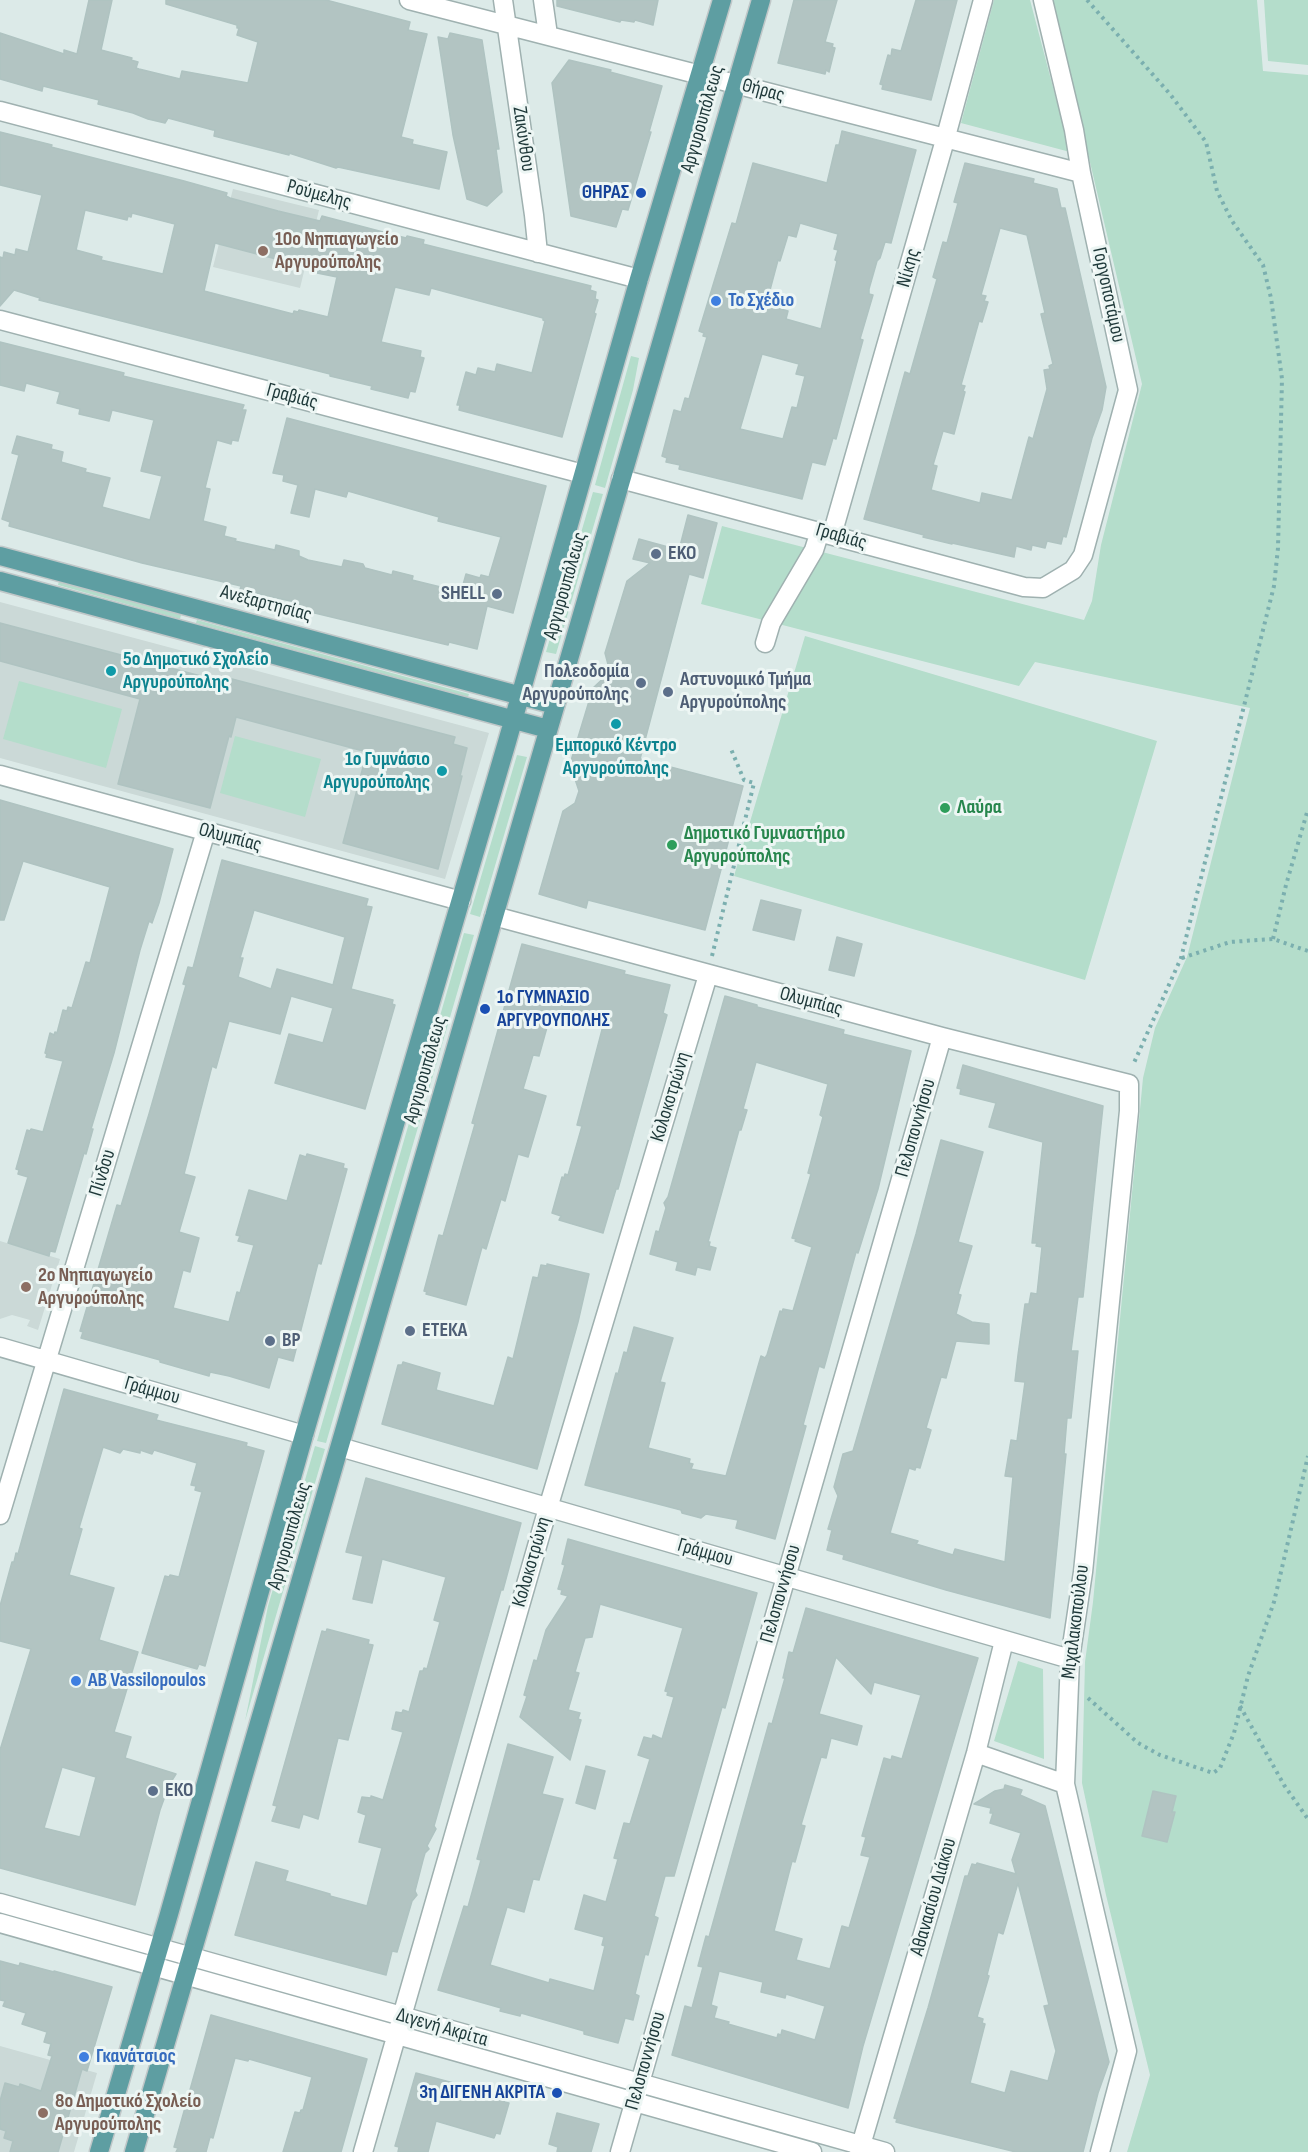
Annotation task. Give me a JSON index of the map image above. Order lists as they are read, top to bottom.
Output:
{
  "streets": {
    "main road": ["Αργυρουπόλεως", "Ανεξαρτησίας"],
    "street": [
      "Θήρας",
      "Ζακύνθου",
      "Ρούμελης",
      "Νίκης",
      "Γοργοποτάμου",
      "Γραβιάς",
      "Ολυμπίας",
      "Κολοκοτρώνη",
      "Πελοποννήσου",
      "Πίνδου",
      "Γράμμου",
      "Μιχαλακοπούλου",
      "Αθανασίου Διάκου",
      "Διγενή Ακρίτα"
    ]
  },
  "crossings": [
    ["Θήρας", "Αργυρουπόλεως"],
    ["Θήρας", "Ζακύνθου"],
    ["Θήρας", "Νίκης"],
    ["Θήρας", "Γοργοποτάμου"],
    ["Αργυρουπόλεως", "Ρούμελης"],
    ["Αργυρουπόλεως", "Γραβιάς"],
    ["Αργυρουπόλεως", "Ανεξαρτησίας"],
    ["Αργυρουπόλεως", "Ολυμπίας"],
    ["Αργυρουπόλεως", "Γράμμου"],
    ["Αργυρουπόλεως", "Διγενή Ακρίτα"],
    ["Ζακύνθου", "Ρούμελης"],
    ["Νίκης", "Γραβιάς"],
    ["Γοργοποτάμου", "Γραβιάς"],
    ["Ολυμπίας", "Κολοκοτρώνη"],
    ["Ολυμπίας", "Πελοποννήσου"],
    ["Ολυμπίας", "Πίνδου"],
    ["Ολυμπίας", "Μιχαλακοπούλου"],
    ["Κολοκοτρώνη", "Γράμμου"],
    ["Κολοκοτρώνη", "Διγενή Ακρίτα"],
    ["Πελοποννήσου", "Γράμμου"],
    ["Πελοποννήσου", "Διγενή Ακρίτα"],
    ["Πίνδου", "Γράμμου"],
    ["Γράμμου", "Μιχαλακοπούλου"],
    ["Γράμμου", "Αθανασίου Διάκου"],
    ["Αθανασίου Διάκου", "Διγενή Ακρίτα"]
  ],
  "places": [
    "ΘΗΡΑΣ",
    "10ο Νηπιαγωγείο Αργυρούπολης",
    "Το Σχέδιο",
    "EKO",
    "SHELL",
    "5ο Δημοτικό Σχολείο Αργυρούπολης",
    "Πολεοδομία Αργυρούπολης",
    "Αστυνομικό Τμήμα Αργυρούπολης",
    "Εμπορικό Κέντρο Αργυρούπολης",
    "1ο Γυμνάσιο Αργυρούπολης",
    "Λαύρα",
    "Δημοτικό Γυμναστήριο Αργυρούπολης",
    "1ο ΓΥΜΝΑΣΙΟ ΑΡΓΥΡΟΥΠΟΛΗΣ",
    "2ο Νηπιαγωγείο Αργυρούπολης",
    "ΕΤΕΚΑ",
    "BP",
    "AB Vassilopoulos",
    "ΕΚΟ",
    "Γκανάτσιος",
    "3η ΔΙΓΕΝΗ ΑΚΡΙΤΑ",
    "8ο Δημοτικό Σχολείο Αργυρούπολης"
  ]
}
